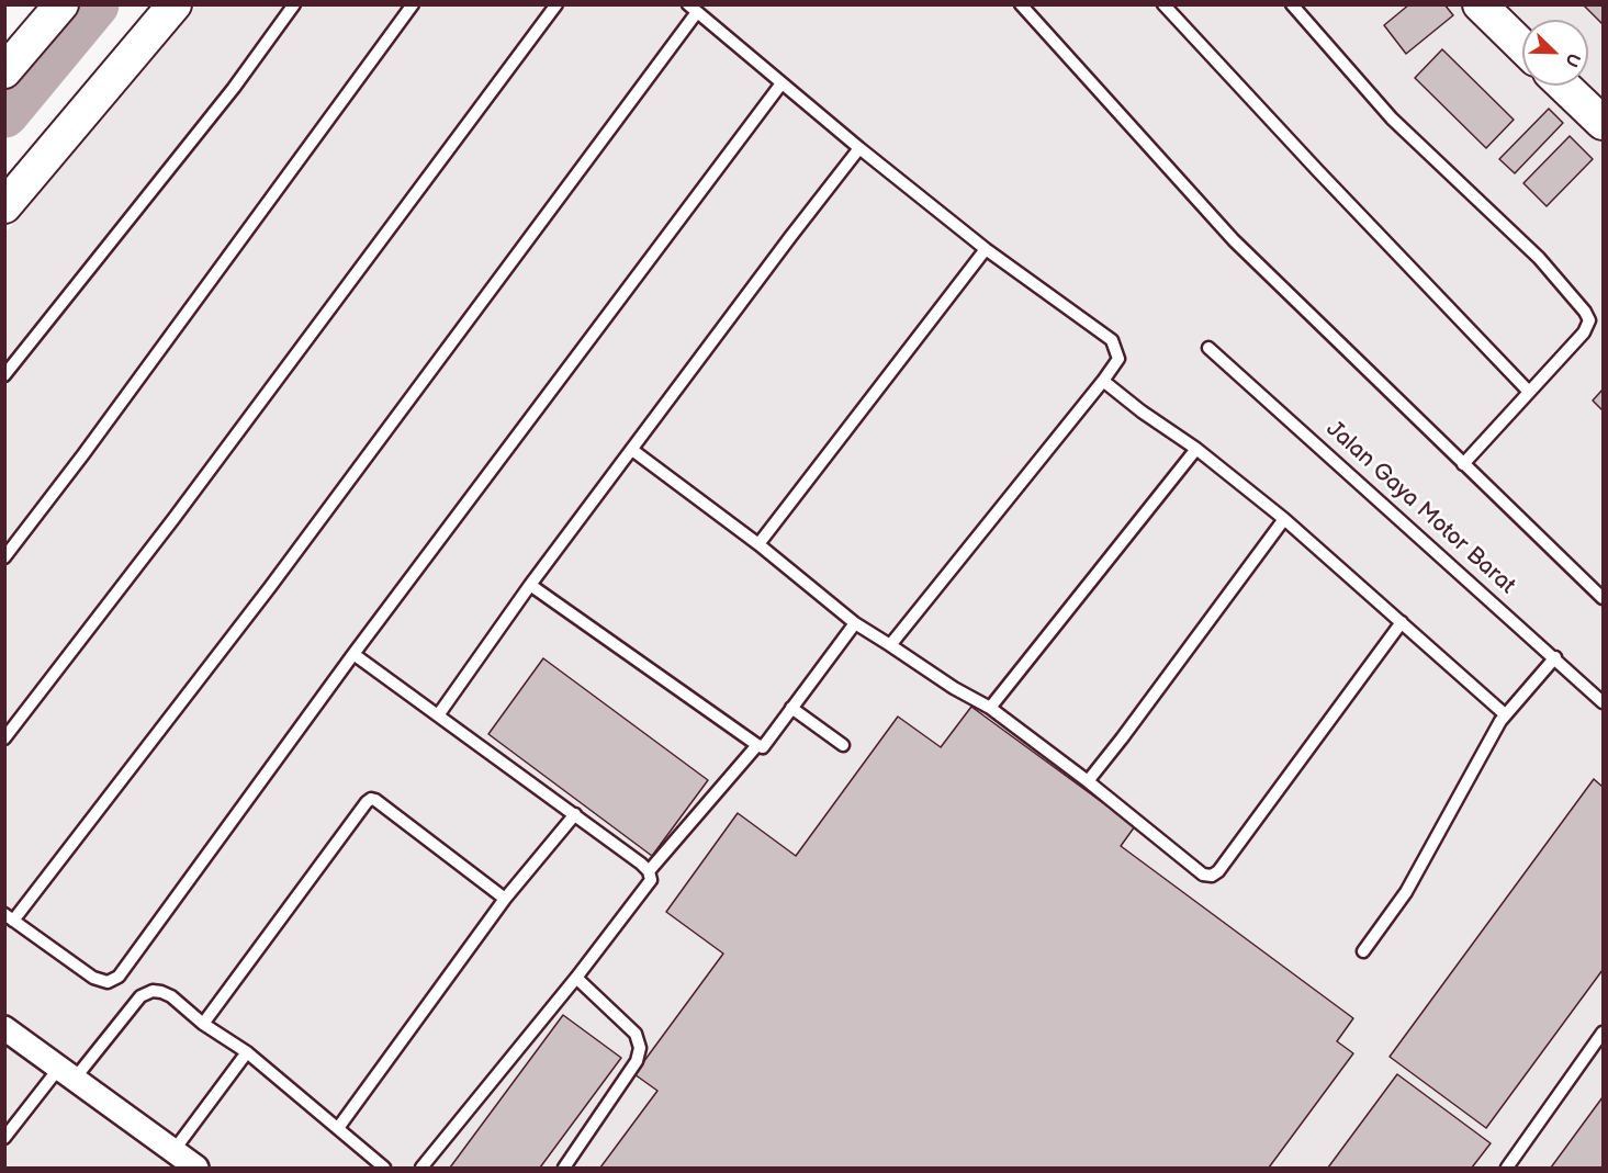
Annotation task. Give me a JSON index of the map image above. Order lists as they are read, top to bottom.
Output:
{
  "streets": {
    "lane": ["Jalan Gaya Motor Barat"]
  },
  "north": "bottom right"
}
